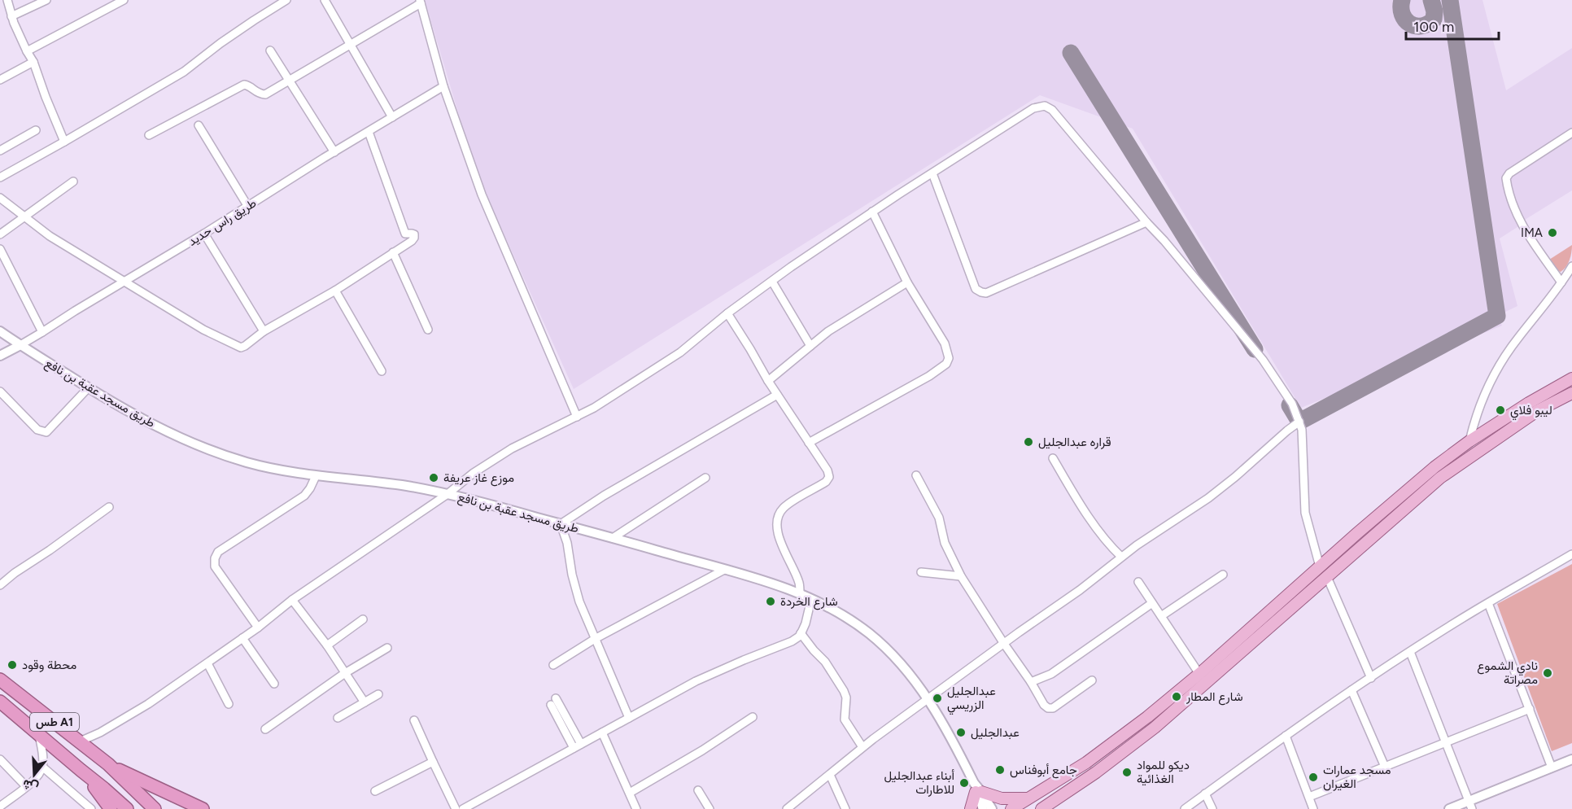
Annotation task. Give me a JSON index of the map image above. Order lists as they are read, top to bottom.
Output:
{
  "streets": {
    "highway": ["طس A1"],
    "street": ["طريق راس حديد", "طريق مسجد عقبة بن نافع"]
  },
  "crossings": [
    ["طريق راس حديد", "طريق مسجد عقبة بن نافع"]
  ],
  "places": [
    "IMA",
    "ليبو فلاي",
    "قراره عبدالجليل",
    "موزع غاز عريفة",
    "شارع الخردة",
    "محطة وقود",
    "نادي الشموع مصراتة",
    "شارع المطار",
    "عبدالجليل الزريسي",
    "عبدالجليل",
    "جامع أبوفناس",
    "ديكو للمواد الغذائية",
    "مسجد عمارات الغيران",
    "أبناء عبدالجليل للاطارات"
  ],
  "scale_bar": "100 m",
  "north": "bottom"
}
